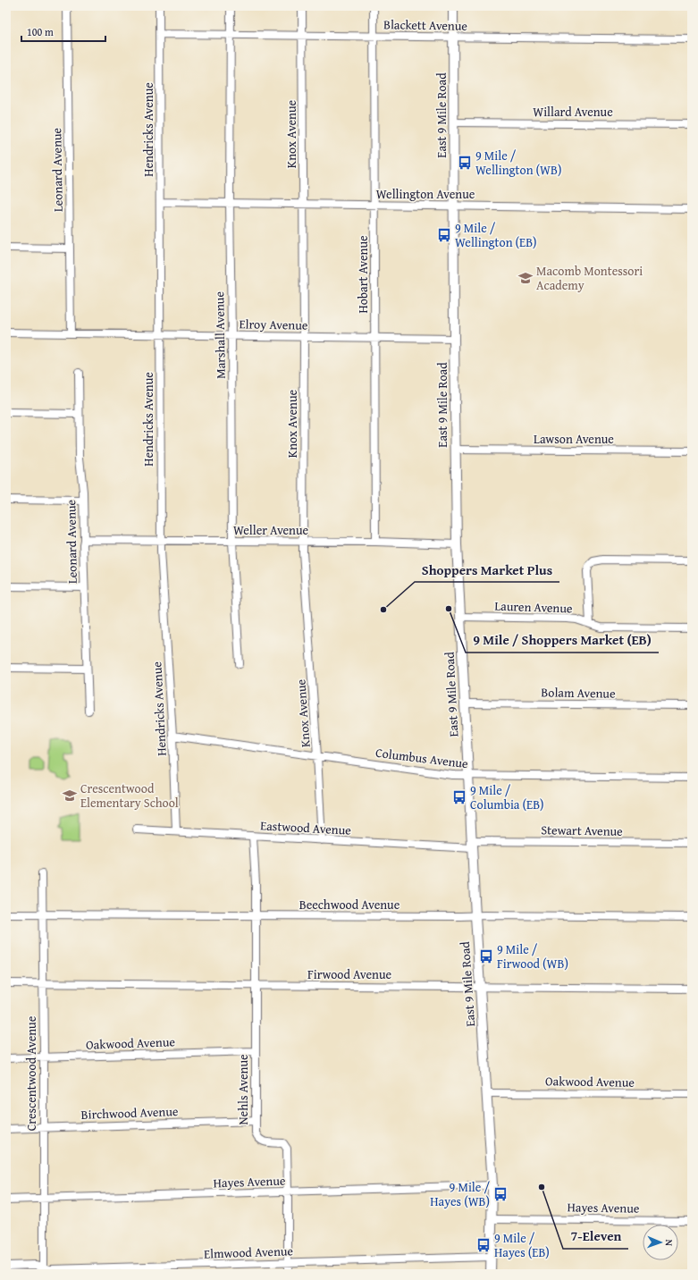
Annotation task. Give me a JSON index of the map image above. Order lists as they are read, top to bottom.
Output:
{
  "streets": {
    "main road": ["East 9 Mile Road"],
    "street": [
      "Blackett Avenue",
      "Willard Avenue",
      "Hendricks Avenue",
      "Knox Avenue",
      "Leonard Avenue",
      "Wellington Avenue",
      "Hobart Avenue",
      "Elroy Avenue",
      "Marshall Avenue",
      "Lawson Avenue",
      "Weller Avenue",
      "Lauren Avenue",
      "Bolam Avenue",
      "Columbus Avenue",
      "Eastwood Avenue",
      "Stewart Avenue",
      "Beechwood Avenue",
      "Firwood Avenue",
      "Oakwood Avenue",
      "Crescentwood Avenue",
      "Nehls Avenue",
      "Birchwood Avenue",
      "Hayes Avenue",
      "Elmwood Avenue"
    ]
  },
  "crossings": [
    ["Blackett Avenue", "East 9 Mile Road"],
    ["Blackett Avenue", "Hendricks Avenue"],
    ["Blackett Avenue", "Knox Avenue"],
    ["Blackett Avenue", "Hobart Avenue"],
    ["Blackett Avenue", "Marshall Avenue"],
    ["Willard Avenue", "East 9 Mile Road"],
    ["East 9 Mile Road", "Wellington Avenue"],
    ["East 9 Mile Road", "Elroy Avenue"],
    ["East 9 Mile Road", "Lawson Avenue"],
    ["East 9 Mile Road", "Weller Avenue"],
    ["East 9 Mile Road", "Lauren Avenue"],
    ["East 9 Mile Road", "Bolam Avenue"],
    ["East 9 Mile Road", "Columbus Avenue"],
    ["East 9 Mile Road", "Eastwood Avenue"],
    ["East 9 Mile Road", "Stewart Avenue"],
    ["East 9 Mile Road", "Beechwood Avenue"],
    ["East 9 Mile Road", "Firwood Avenue"],
    ["East 9 Mile Road", "Oakwood Avenue"],
    ["East 9 Mile Road", "Hayes Avenue"],
    ["East 9 Mile Road", "Elmwood Avenue"],
    ["Hendricks Avenue", "Wellington Avenue"],
    ["Hendricks Avenue", "Elroy Avenue"],
    ["Hendricks Avenue", "Weller Avenue"],
    ["Hendricks Avenue", "Columbus Avenue"],
    ["Hendricks Avenue", "Eastwood Avenue"],
    ["Knox Avenue", "Wellington Avenue"],
    ["Knox Avenue", "Elroy Avenue"],
    ["Knox Avenue", "Weller Avenue"],
    ["Knox Avenue", "Columbus Avenue"],
    ["Knox Avenue", "Eastwood Avenue"],
    ["Leonard Avenue", "Elroy Avenue"],
    ["Leonard Avenue", "Weller Avenue"],
    ["Wellington Avenue", "Hobart Avenue"],
    ["Wellington Avenue", "Marshall Avenue"],
    ["Hobart Avenue", "Elroy Avenue"],
    ["Hobart Avenue", "Weller Avenue"],
    ["Elroy Avenue", "Marshall Avenue"],
    ["Marshall Avenue", "Weller Avenue"],
    ["Eastwood Avenue", "Stewart Avenue"],
    ["Eastwood Avenue", "Nehls Avenue"],
    ["Beechwood Avenue", "Crescentwood Avenue"],
    ["Beechwood Avenue", "Nehls Avenue"],
    ["Firwood Avenue", "Crescentwood Avenue"],
    ["Firwood Avenue", "Nehls Avenue"],
    ["Oakwood Avenue", "Crescentwood Avenue"],
    ["Oakwood Avenue", "Nehls Avenue"],
    ["Crescentwood Avenue", "Birchwood Avenue"],
    ["Crescentwood Avenue", "Hayes Avenue"],
    ["Crescentwood Avenue", "Elmwood Avenue"],
    ["Nehls Avenue", "Birchwood Avenue"],
    ["Nehls Avenue", "Hayes Avenue"],
    ["Nehls Avenue", "Elmwood Avenue"]
  ],
  "places": {
    "bus stop": [
      "9 Mile / Wellington (WB)",
      "9 Mile / Wellington (EB)",
      "9 Mile / Columbia (EB)",
      "9 Mile / Firwood (WB)",
      "9 Mile / Hayes (WB)",
      "9 Mile / Hayes (EB)"
    ],
    "school or university": ["Macomb Montessori Academy", "Crescentwood Elementary School"],
    "other": ["9 Mile / Shoppers Market (EB)", "Shoppers Market Plus", "7-Eleven"]
  },
  "scale_bar": "100 m",
  "north": "right"
}
